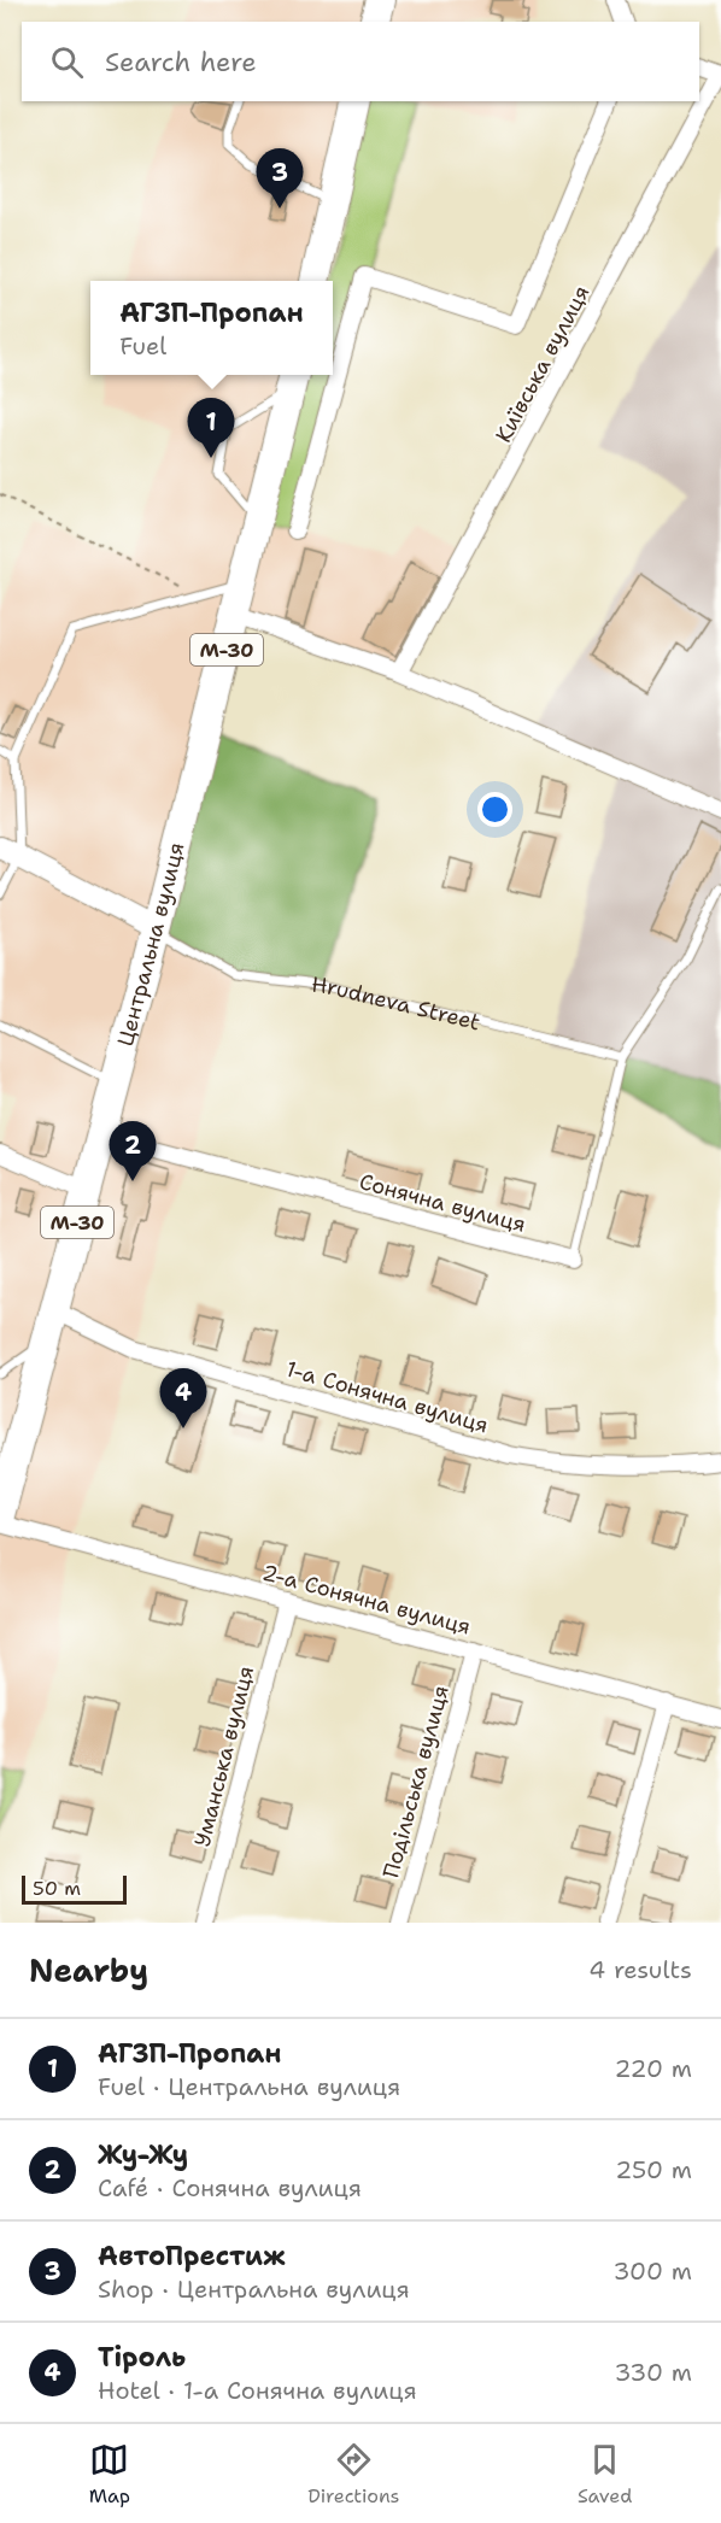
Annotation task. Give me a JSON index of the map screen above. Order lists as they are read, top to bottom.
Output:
{
  "streets": {
    "highway": ["М-30", "Центральна вулиця"],
    "street": [
      "Київська вулиця",
      "Hrudneva Street",
      "Сонячна вулиця",
      "1-а Сонячна вулиця",
      "2-а Сонячна вулиця",
      "Уманська вулиця",
      "Подільська вулиця"
    ]
  },
  "crossings": [
    ["Центральна вулиця", "Hrudneva Street"],
    ["Центральна вулиця", "Сонячна вулиця"],
    ["Центральна вулиця", "1-а Сонячна вулиця"],
    ["Hrudneva Street", "Сонячна вулиця"],
    ["2-а Сонячна вулиця", "Уманська вулиця"],
    ["2-а Сонячна вулиця", "Подільська вулиця"]
  ],
  "scale_bar": "50 m",
  "page": {
    "search": "Search here",
    "pins": [
      "3",
      "1",
      "2",
      "4"
    ],
    "popup": ["АГЗП-Пропан", "Fuel"],
    "scale": "50 m",
    "heading": ["Nearby", "4 results"],
    "list": [
      {
        "mark": "1",
        "name": "АГЗП-Пропан",
        "note": "Fuel · Центральна вулиця",
        "value": "220 m"
      },
      {
        "mark": "2",
        "name": "Жу-Жу",
        "note": "Café · Сонячна вулиця",
        "value": "250 m"
      },
      {
        "mark": "3",
        "name": "АвтоПрестиж",
        "note": "Shop · Центральна вулиця",
        "value": "300 m"
      },
      {
        "mark": "4",
        "name": "Тіроль",
        "note": "Hotel · 1-а Сонячна вулиця",
        "value": "330 m"
      }
    ],
    "nav": ["Map", "Directions", "Saved"]
  }
}
